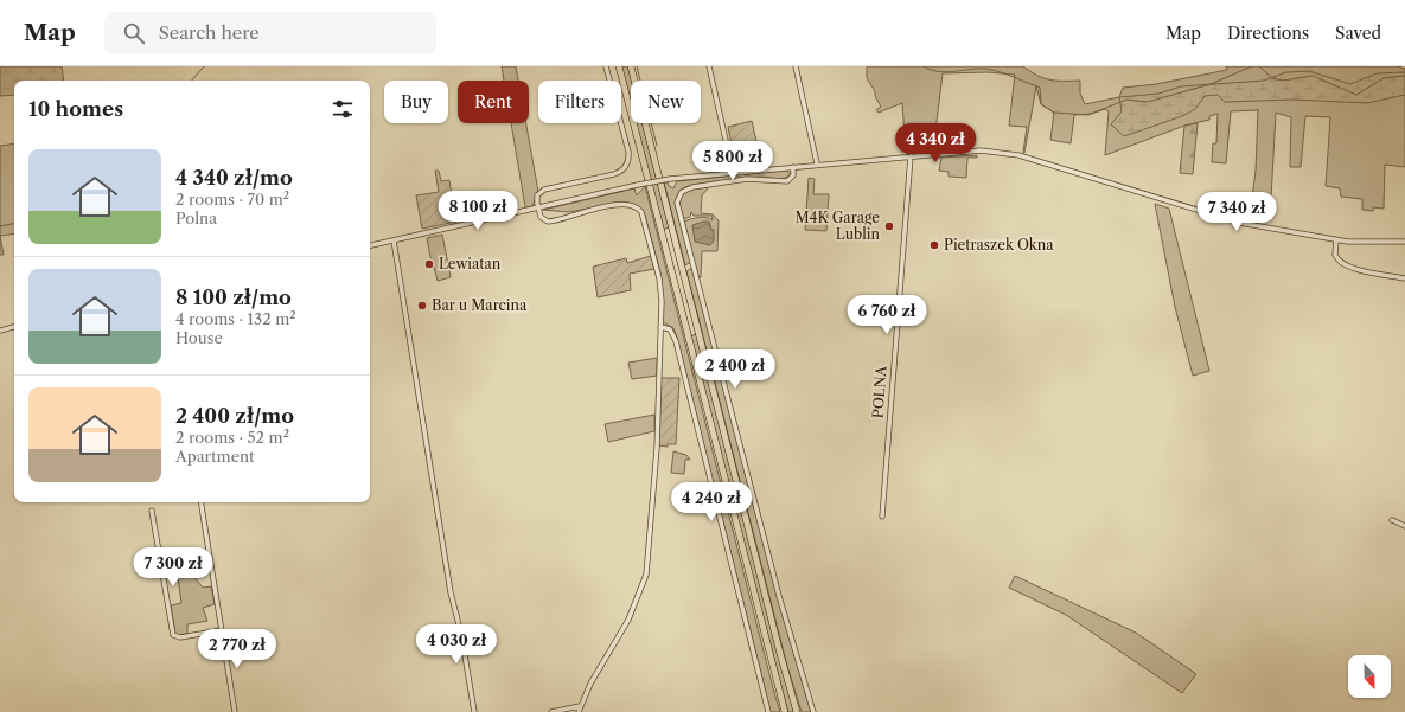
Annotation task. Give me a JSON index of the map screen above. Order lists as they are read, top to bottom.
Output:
{
  "streets": {
    "street": ["POLNA"]
  },
  "places": [
    "M4K Garage Lublin",
    "Pietraszek Okna",
    "Lewiatan",
    "Bar u Marcina"
  ],
  "north": "bottom",
  "page": {
    "header": "Map",
    "search": "Search here",
    "nav": ["Map", "Directions", "Saved"],
    "chip": [
      "Buy",
      "Rent",
      "Filters",
      "New"
    ],
    "heading": "10 homes",
    "price": [
      "4 340 zł",
      "5 800 zł",
      "8 100 zł",
      "7 340 zł",
      "6 760 zł",
      "2 400 zł",
      "4 240 zł",
      "7 300 zł",
      "4 030 zł",
      "2 770 zł"
    ],
    "list": [
      {
        "name": "4 340 zł/mo",
        "note": "2 rooms · 70 m² · Polna"
      },
      {
        "name": "8 100 zł/mo",
        "note": "4 rooms · 132 m² · House"
      },
      {
        "name": "2 400 zł/mo",
        "note": "2 rooms · 52 m² · Apartment"
      }
    ]
  }
}
